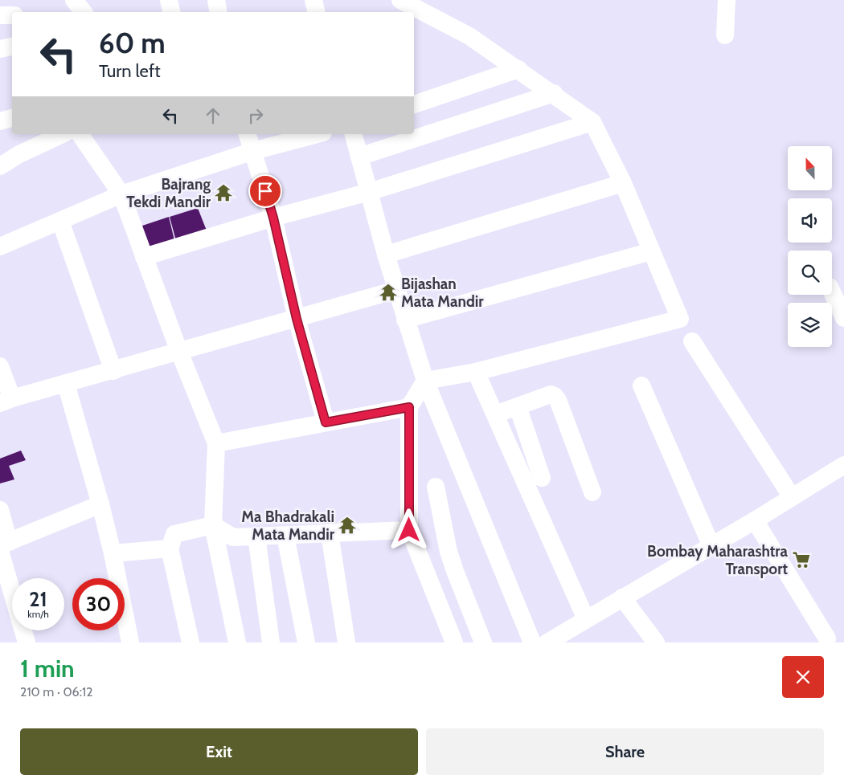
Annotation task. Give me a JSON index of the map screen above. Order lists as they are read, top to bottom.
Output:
{
  "places": {
    "temple": ["Bajrang Tekdi Mandir", "Bijashan Mata Mandir", "Ma Bhadrakali Mata Mandir"],
    "supermarket": ["Bombay Maharashtra Transport"]
  },
  "north": "top",
  "page": {
    "turn": ["60 m", "Turn left"],
    "speed": "21 km/h",
    "limit": "30",
    "heading": ["1 min", "210 m · 06:12"],
    "buttons": ["Exit", "Share"]
  }
}
